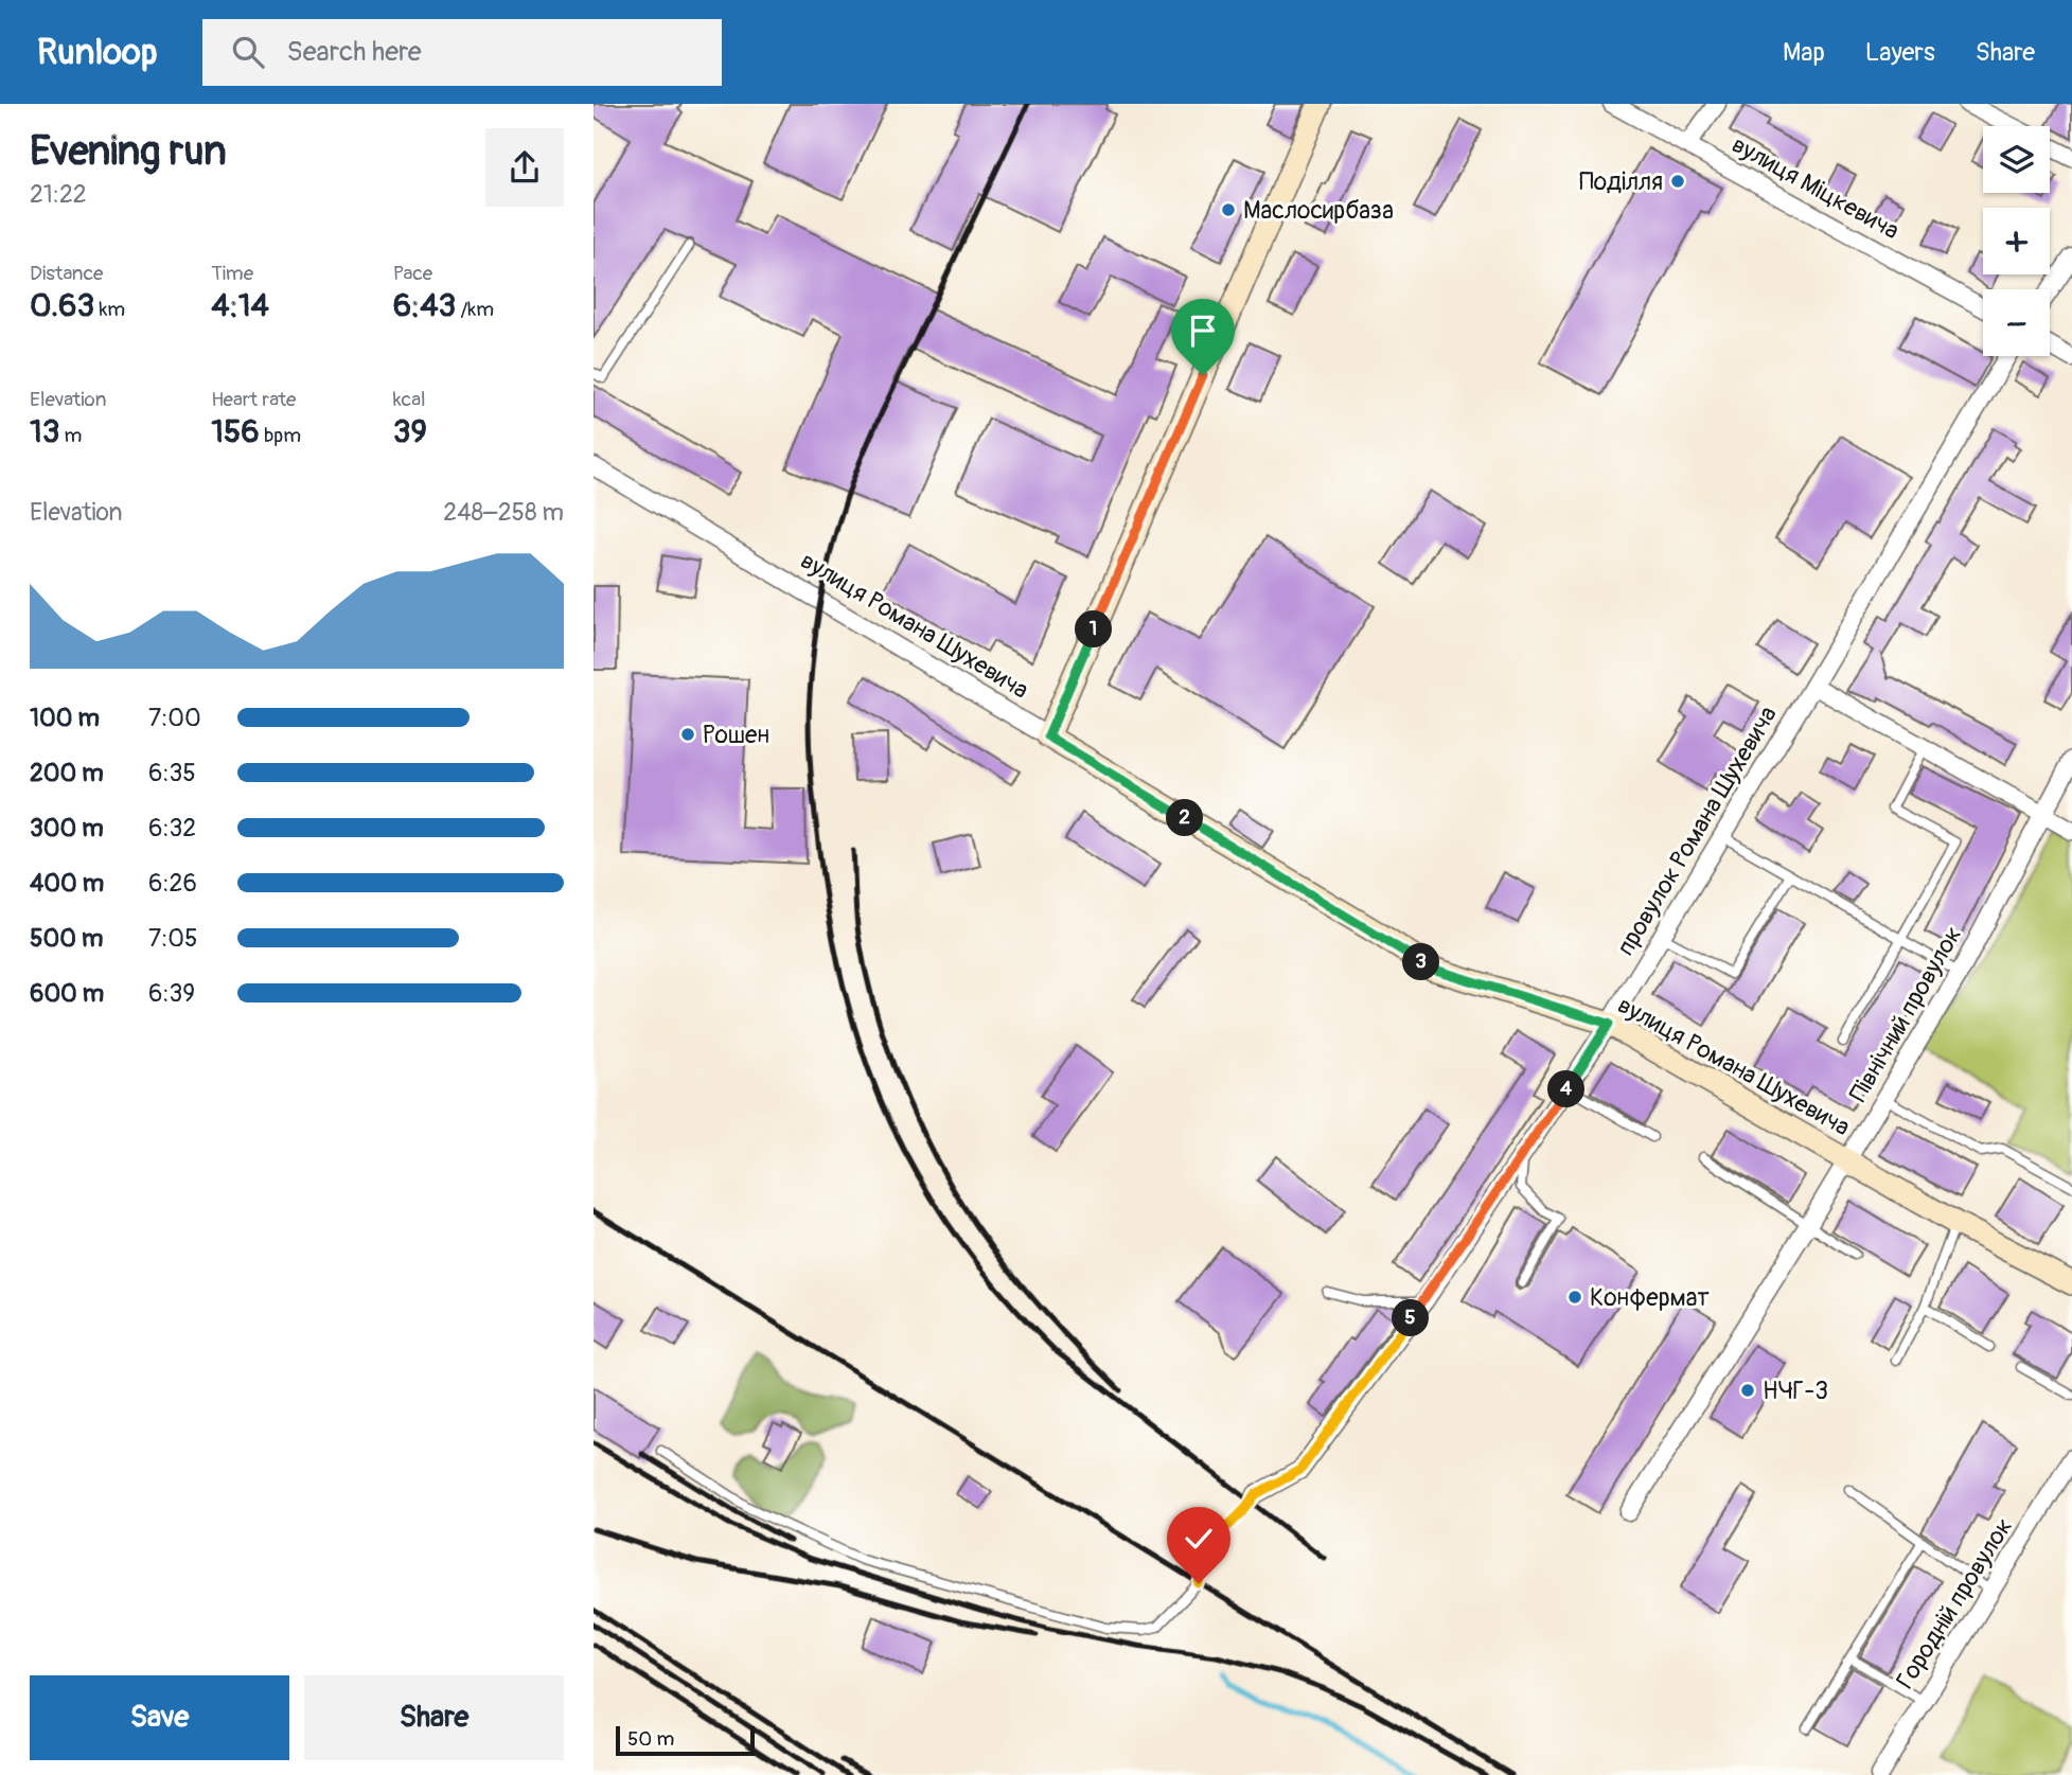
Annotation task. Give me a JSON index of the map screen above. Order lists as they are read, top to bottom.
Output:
{
  "streets": {
    "street": [
      "вулиця Міцкевича",
      "вулиця Романа Шухевича",
      "провулок Романа Шухевича",
      "Північний провулок",
      "Городній провулок"
    ]
  },
  "crossings": [
    ["вулиця Романа Шухевича", "провулок Романа Шухевича"],
    ["вулиця Романа Шухевича", "Північний провулок"]
  ],
  "places": [
    "Поділля",
    "Маслосирбаза",
    "Рошен",
    "Конфермат",
    "НЧГ-3"
  ],
  "scale_bar": "50 m",
  "page": {
    "header": "Runloop",
    "search": "Search here",
    "nav": ["Map", "Layers", "Share"],
    "heading": ["Evening run", "21:22"],
    "map_buttons": ["+", "−"],
    "stats": [
      ["Distance", "0.63 km"],
      ["Time", "4:14"],
      ["Pace", "6:43 /km"],
      ["Elevation", "13 m"],
      ["Heart rate", "156 bpm"],
      ["kcal", "39"]
    ],
    "chart": ["Elevation", "248–258 m"],
    "pins": [
      "1",
      "2",
      "3",
      "4",
      "5"
    ],
    "list": [
      {
        "name": "100 m",
        "note": "7:00"
      },
      {
        "name": "200 m",
        "note": "6:35"
      },
      {
        "name": "300 m",
        "note": "6:32"
      },
      {
        "name": "400 m",
        "note": "6:26"
      },
      {
        "name": "500 m",
        "note": "7:05"
      },
      {
        "name": "600 m",
        "note": "6:39"
      }
    ],
    "buttons": ["Save", "Share"],
    "scale": "50 m"
  }
}
